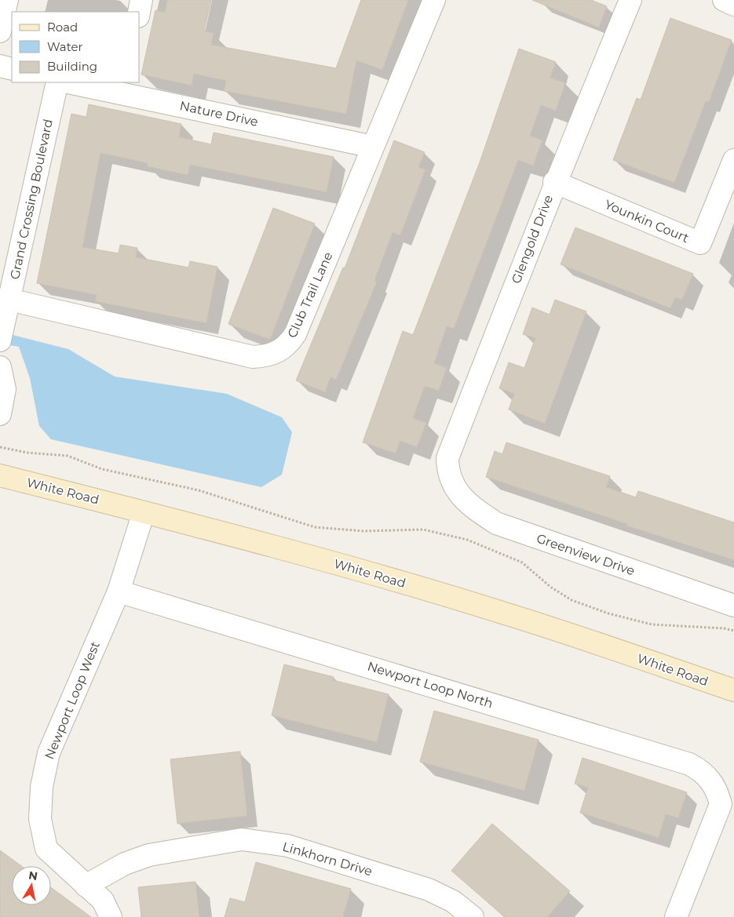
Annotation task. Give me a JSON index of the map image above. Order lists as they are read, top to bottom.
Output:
{
  "streets": {
    "street": [
      "Nature Drive",
      "Grand Crossing Boulevard",
      "Younkin Court",
      "Glengold Drive",
      "Club Trail Lane",
      "White Road",
      "Greenview Drive",
      "Newport Loop North",
      "Newport Loop West",
      "Linkhorn Drive"
    ]
  },
  "crossings": [
    ["Nature Drive", "Club Trail Lane"],
    ["Grand Crossing Boulevard", "Club Trail Lane"],
    ["Younkin Court", "Glengold Drive"],
    ["Glengold Drive", "Greenview Drive"],
    ["White Road", "Newport Loop West"],
    ["Newport Loop North", "Newport Loop West"],
    ["Newport Loop West", "Linkhorn Drive"]
  ],
  "legend": ["Road", "Water", "Building"],
  "north": "top"
}
